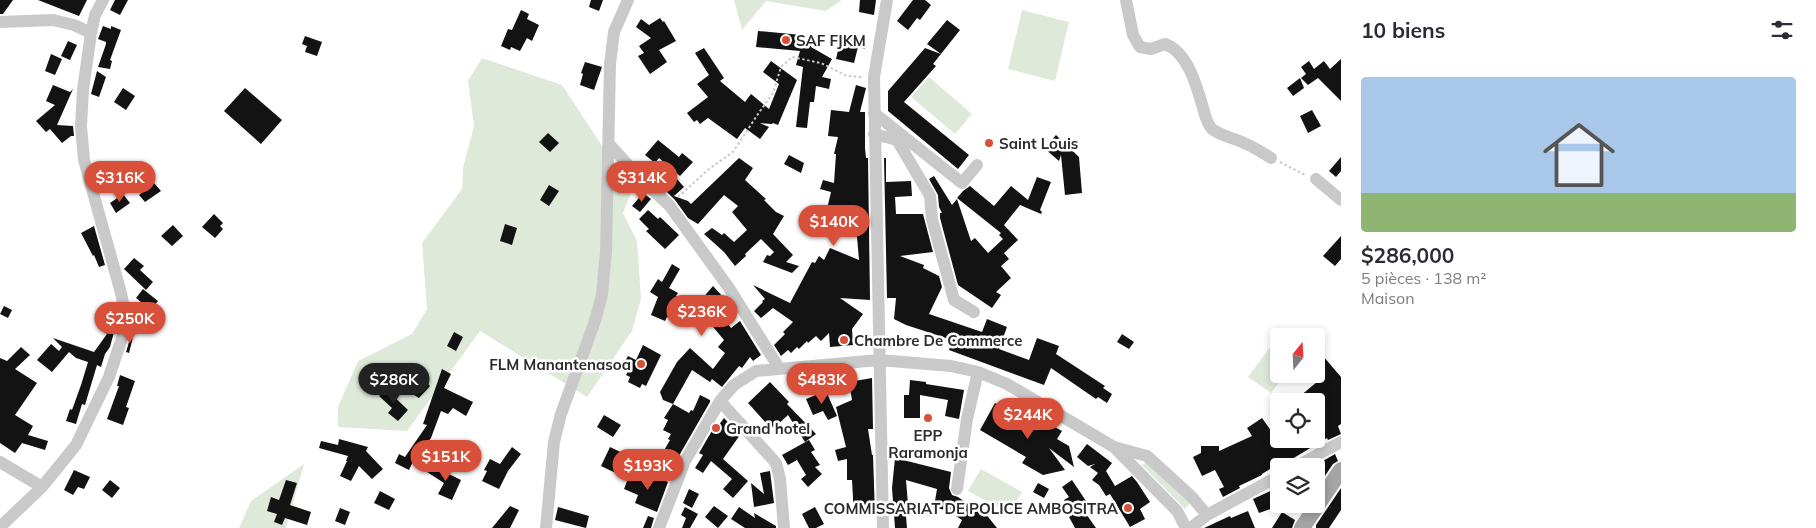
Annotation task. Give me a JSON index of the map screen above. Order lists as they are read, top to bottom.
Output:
{
  "places": [
    "SAF FJKM",
    "Saint Louis",
    "Chambre De Commerce",
    "FLM Manantenasoa",
    "EPP Raramonja",
    "Grand hotel",
    "COMMISSARIAT DE POLICE AMBOSITRA"
  ],
  "north": "top",
  "page": {
    "heading": "10 biens",
    "list": [
      {
        "name": "$286,000",
        "note": "5 pièces · 138 m² · Maison"
      }
    ],
    "price": [
      "$316K",
      "$314K",
      "$140K",
      "$236K",
      "$250K",
      "$286K",
      "$483K",
      "$244K",
      "$151K",
      "$193K"
    ]
  }
}
